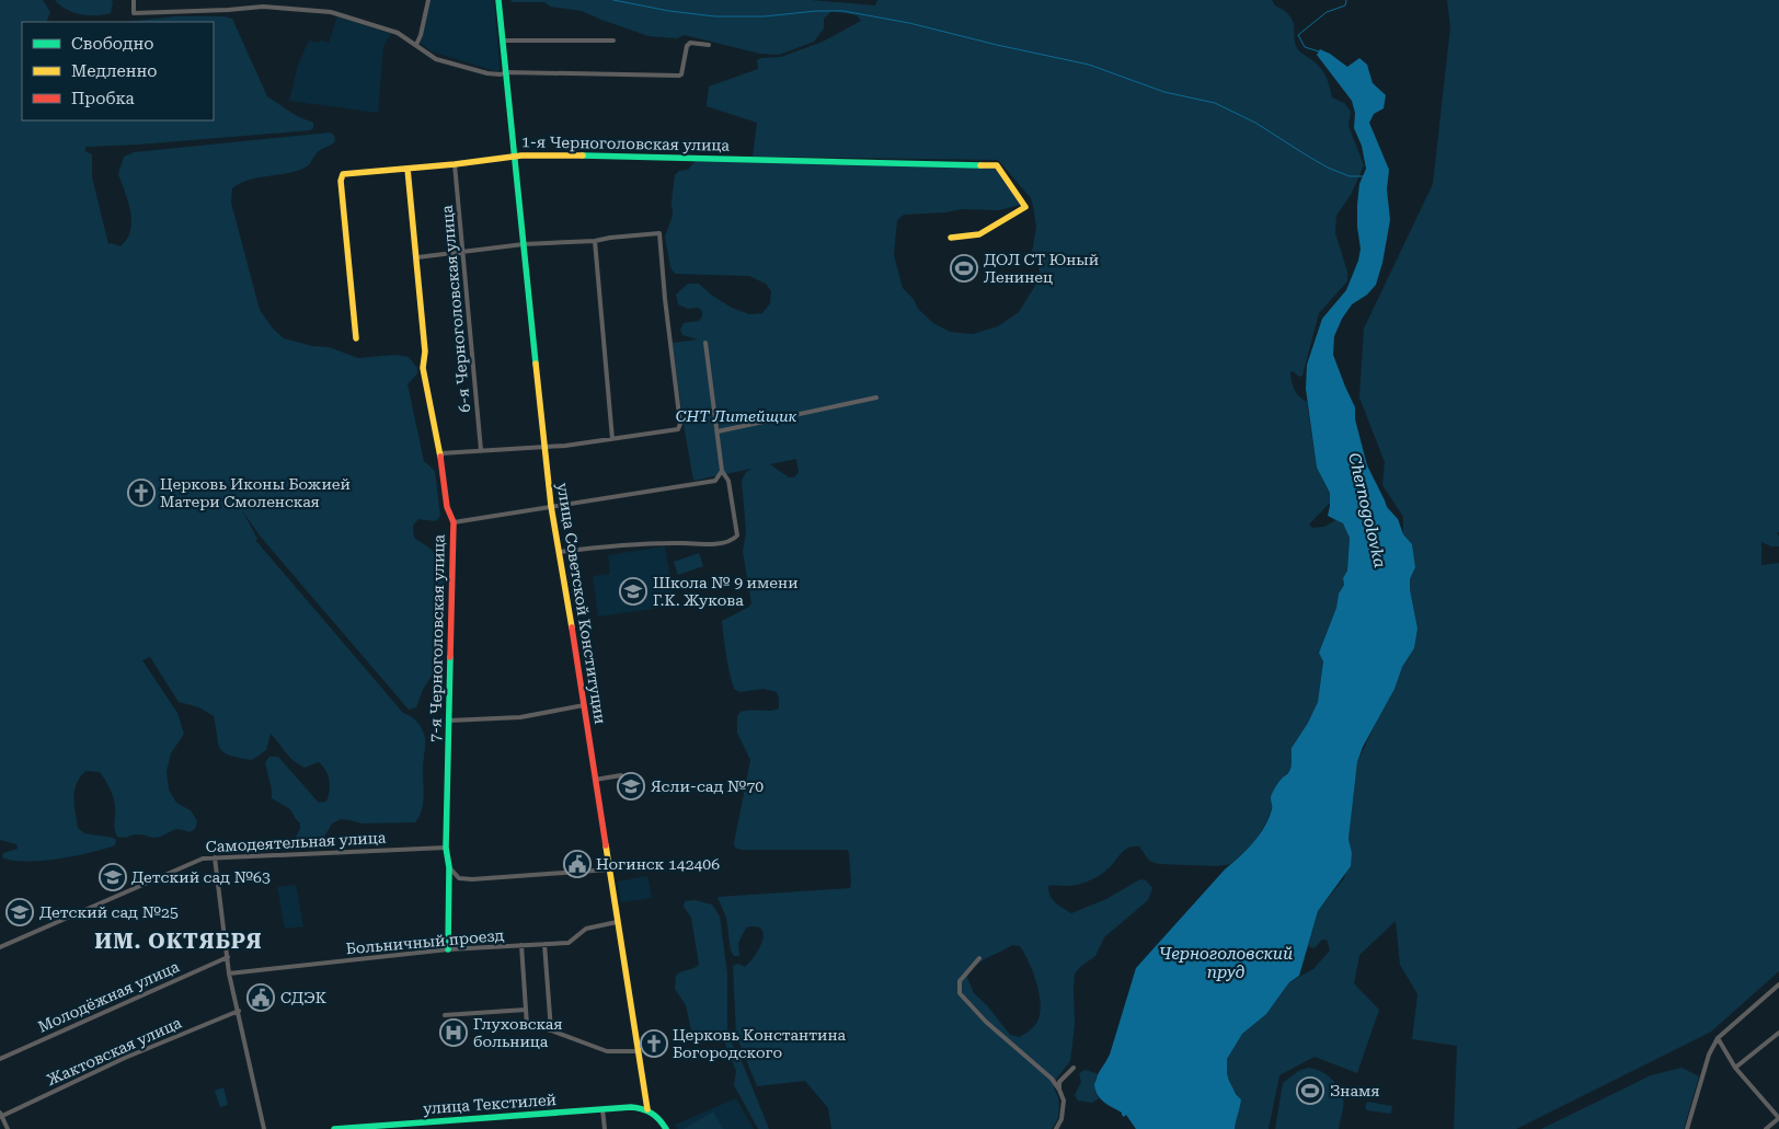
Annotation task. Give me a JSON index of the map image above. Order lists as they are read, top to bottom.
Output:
{
  "streets": {
    "street": [
      "1-я Черноголовская улица",
      "6-я Черноголовская улица",
      "улица Советской Конституции",
      "7-я Черноголовская улица",
      "Самодеятельная улица",
      "Больничный проезд",
      "Молодёжная улица",
      "Жактовская улица",
      "улица Текстилей"
    ]
  },
  "crossings": [
    ["1-я Черноголовская улица", "6-я Черноголовская улица"],
    ["1-я Черноголовская улица", "улица Советской Конституции"],
    ["1-я Черноголовская улица", "7-я Черноголовская улица"],
    ["улица Советской Конституции", "Больничный проезд"],
    ["улица Советской Конституции", "улица Текстилей"],
    ["7-я Черноголовская улица", "Самодеятельная улица"],
    ["7-я Черноголовская улица", "Больничный проезд"]
  ],
  "districts": ["ИМ. ОКТЯБРЯ"],
  "water": ["Chernogolovka", "Черноголовский пруд"],
  "parks": ["СНТ Литейщик"],
  "places": {
    "sports": ["ДОЛ СТ Юный Ленинец", "Знамя"],
    "church": ["Церковь Иконы Божией Матери Смоленская", "Церковь Константина Богородского"],
    "school or university": [
      "Школа № 9 имени Г.К. Жукова",
      "Ясли-сад №70",
      "Детский сад №63",
      "Детский сад №25"
    ],
    "public building": ["Ногинск 142406", "СДЭК"],
    "hospital": ["Глуховская больница"]
  },
  "legend": ["Свободно", "Медленно", "Пробка"]
}
